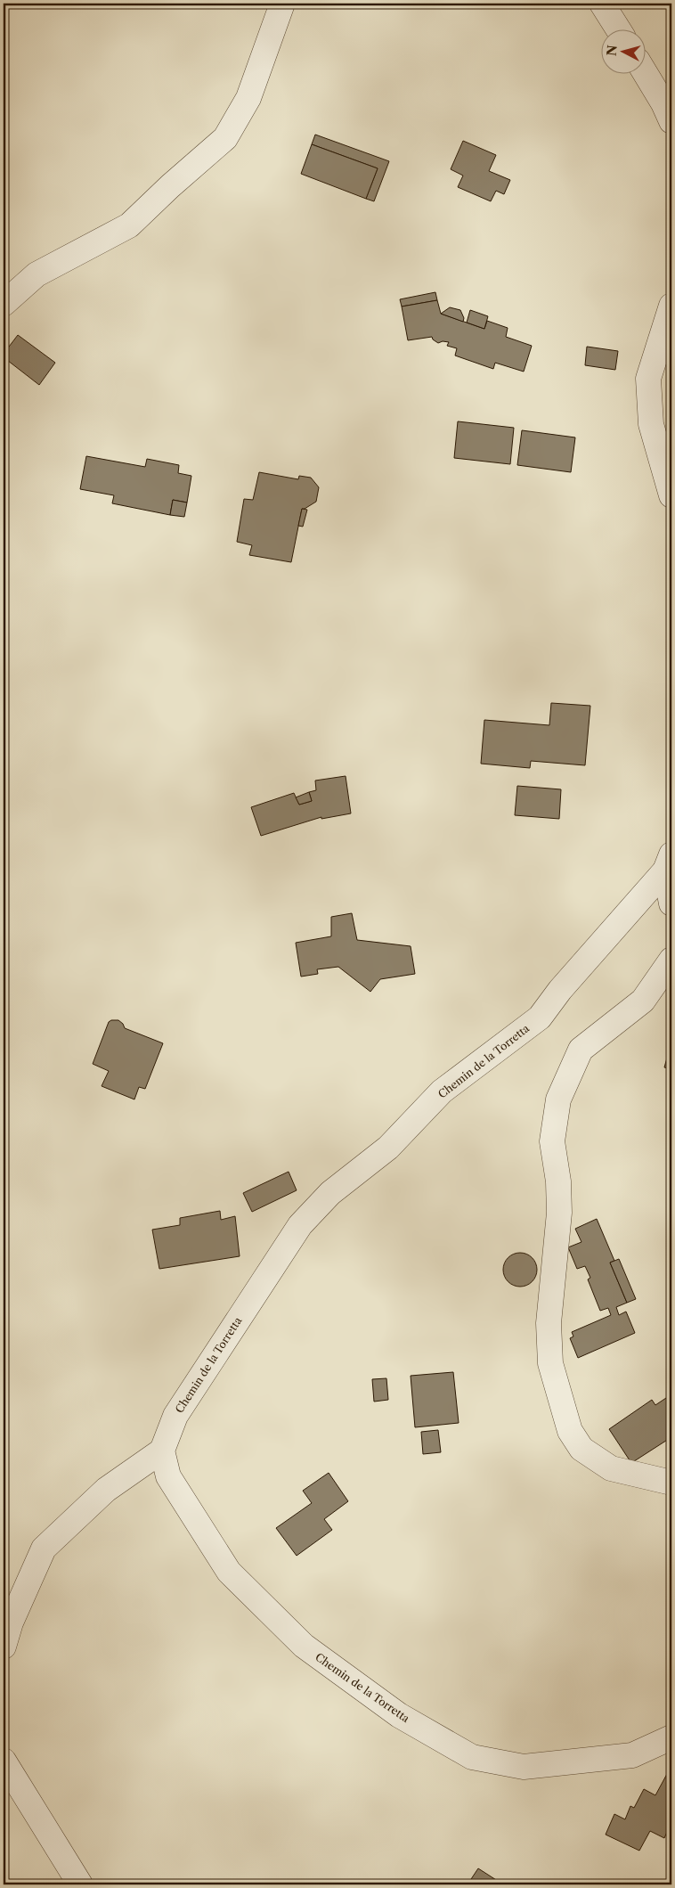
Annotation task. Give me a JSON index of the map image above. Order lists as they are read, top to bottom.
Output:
{
  "streets": {
    "street": ["Chemin de la Torretta"]
  },
  "north": "left"
}
